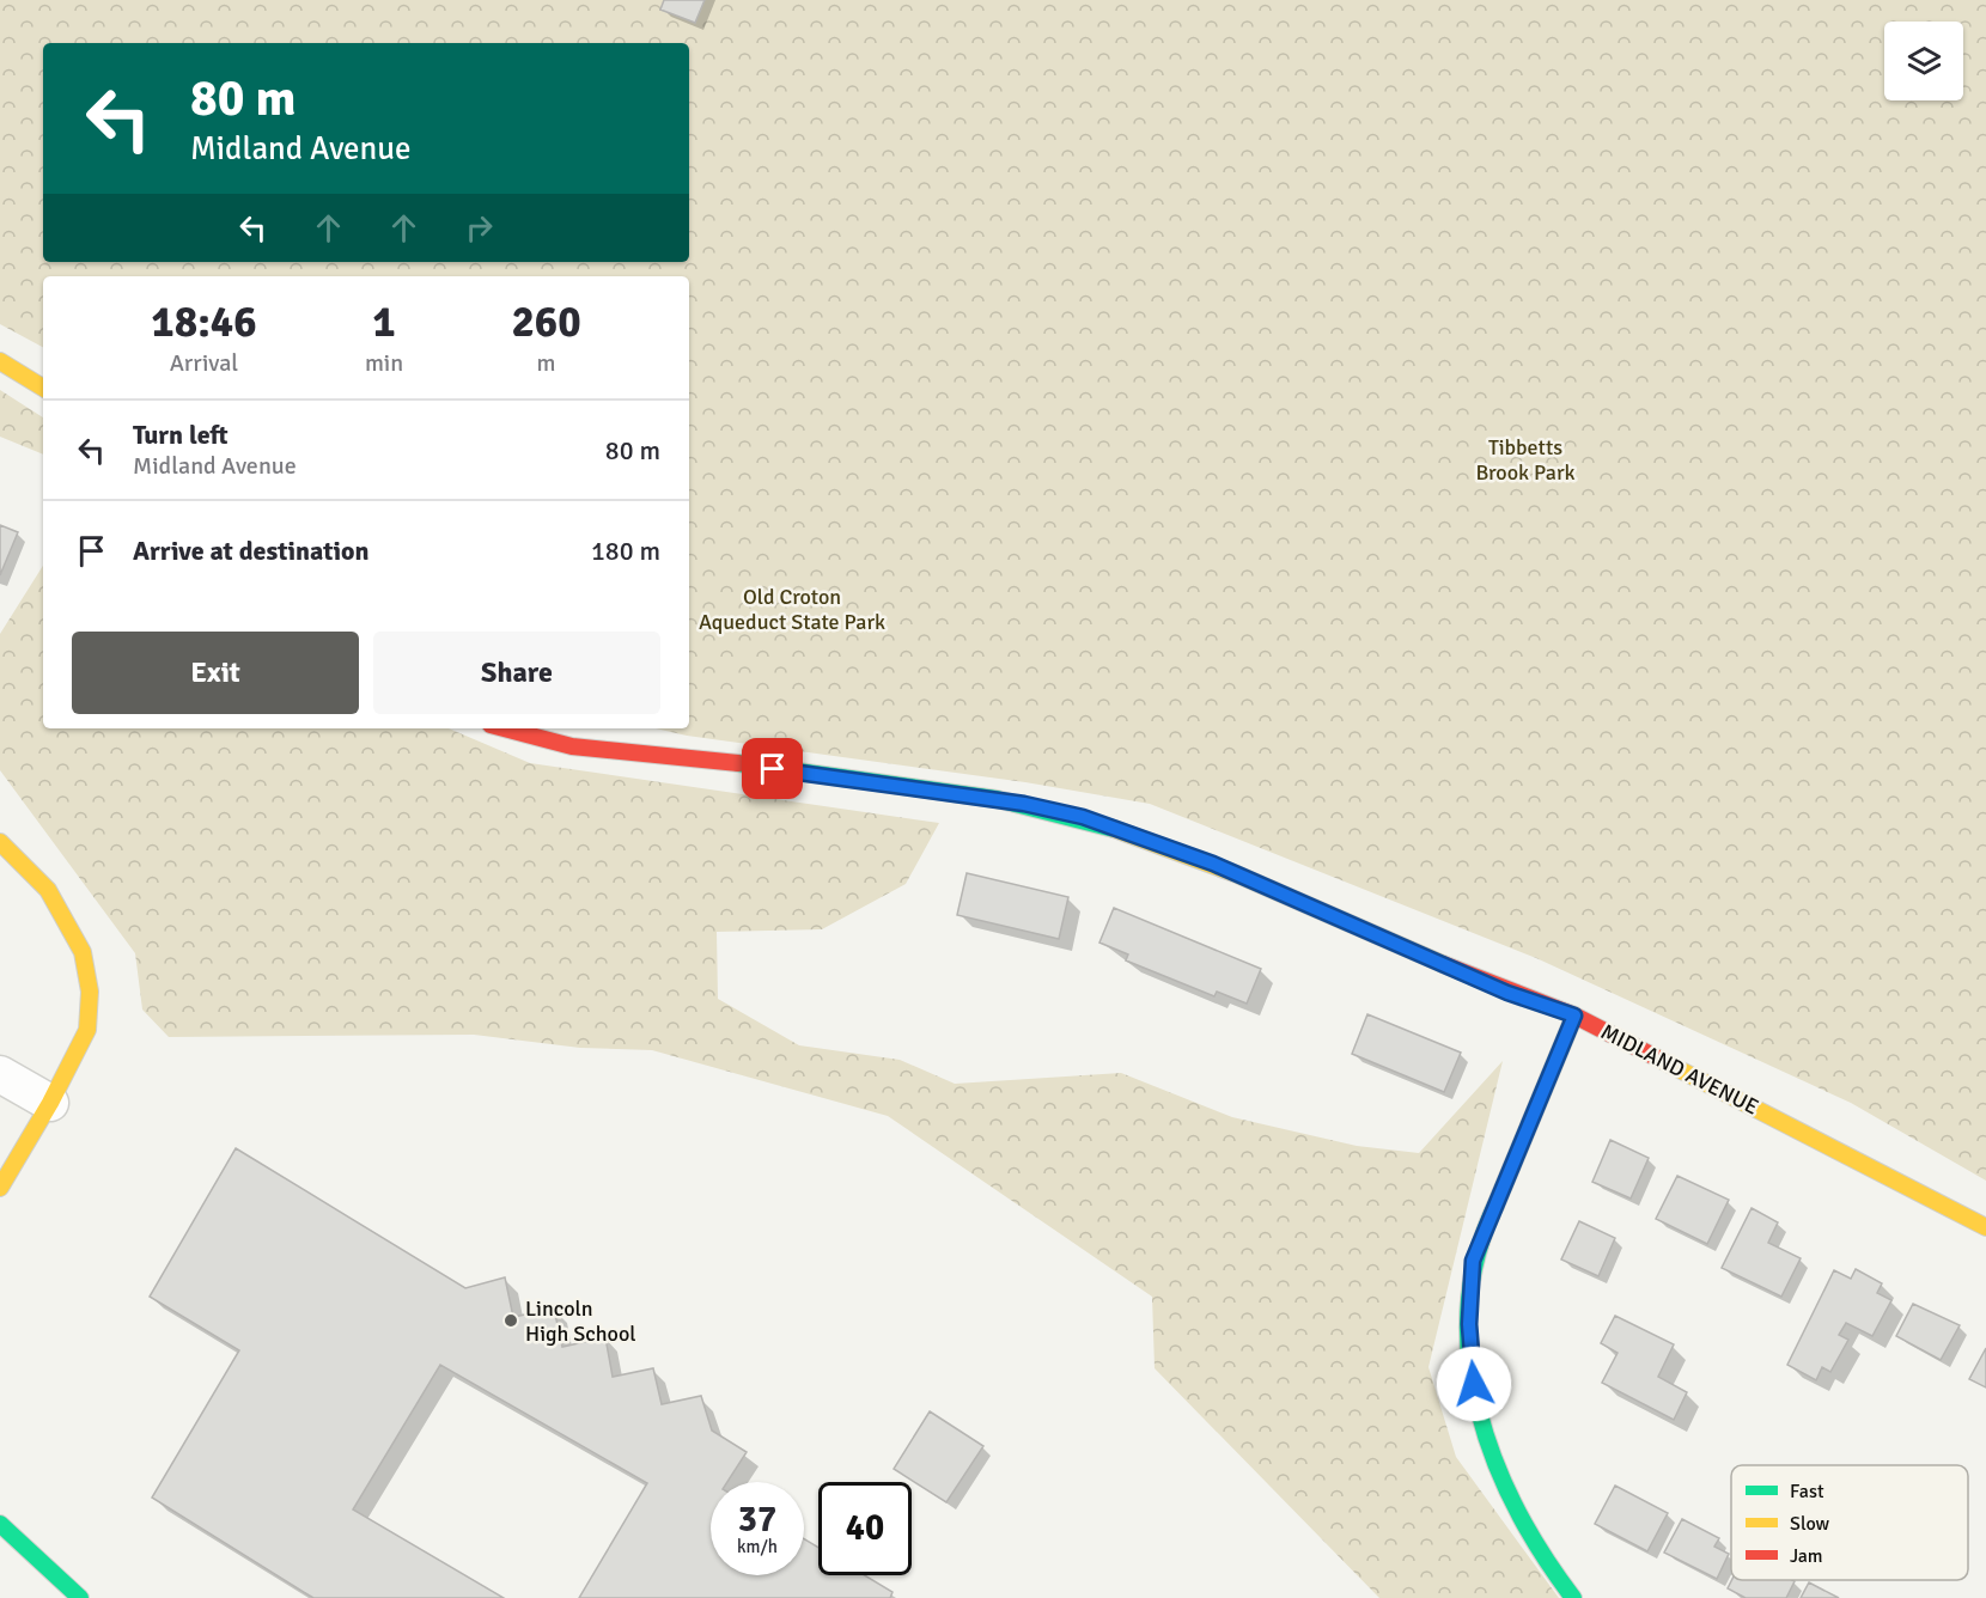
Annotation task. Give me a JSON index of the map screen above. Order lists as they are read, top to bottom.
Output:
{
  "streets": {
    "street": ["MIDLAND AVENUE"]
  },
  "parks": ["Tibbetts Brook Park", "Old Croton Aqueduct State Park"],
  "places": ["Lincoln High School"],
  "legend": ["Fast", "Slow", "Jam"],
  "page": {
    "turn": ["80 m", "Midland Avenue"],
    "eta": [
      "18:46",
      "Arrival",
      "1",
      "min",
      "260",
      "m"
    ],
    "list": [
      {
        "name": "Turn left",
        "note": "Midland Avenue",
        "value": "80 m"
      },
      {
        "name": "Arrive at destination",
        "value": "180 m"
      }
    ],
    "buttons": ["Exit", "Share"],
    "speed": "37 km/h",
    "limit": "40"
  }
}
